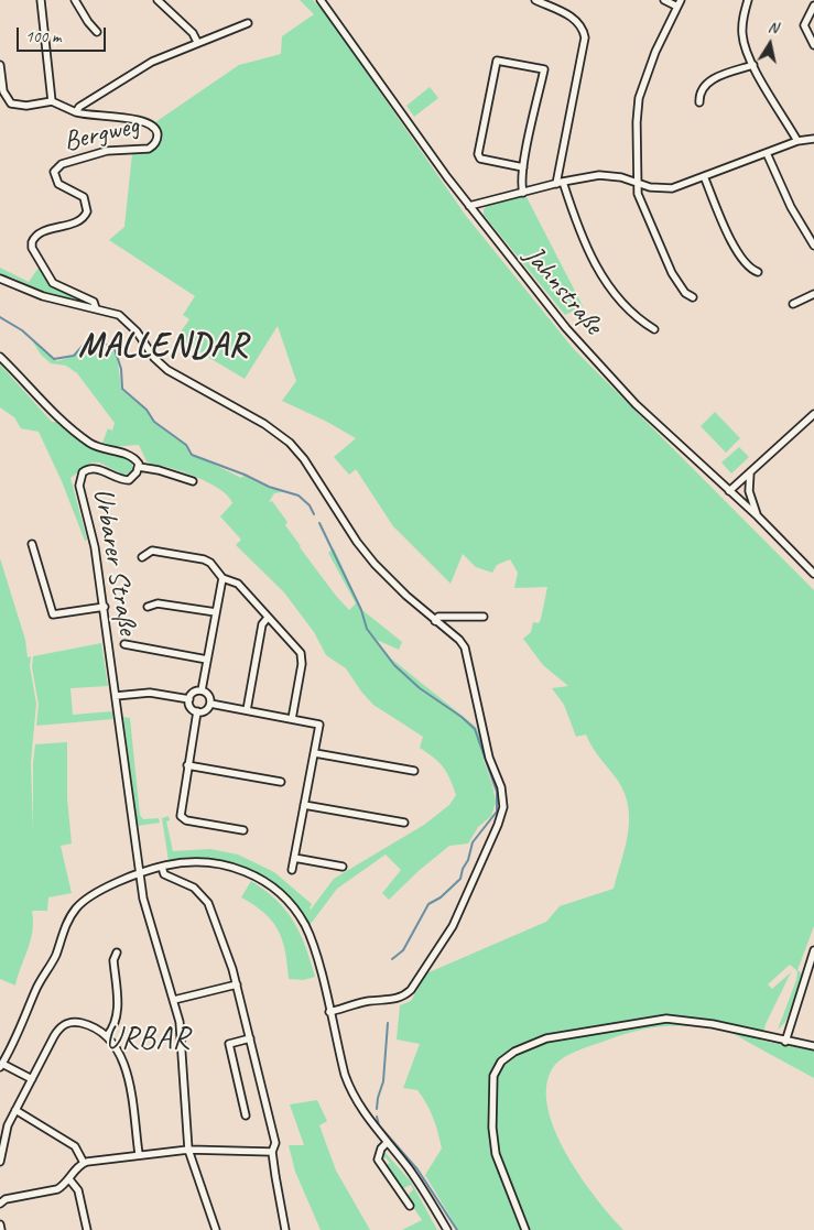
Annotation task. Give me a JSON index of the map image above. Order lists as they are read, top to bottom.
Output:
{
  "streets": {
    "street": ["Bergweg", "Jahnstraße", "Urbarer Straße"]
  },
  "districts": ["MALLENDAR", "URBAR"],
  "scale_bar": "100 m",
  "north": "top"
}
